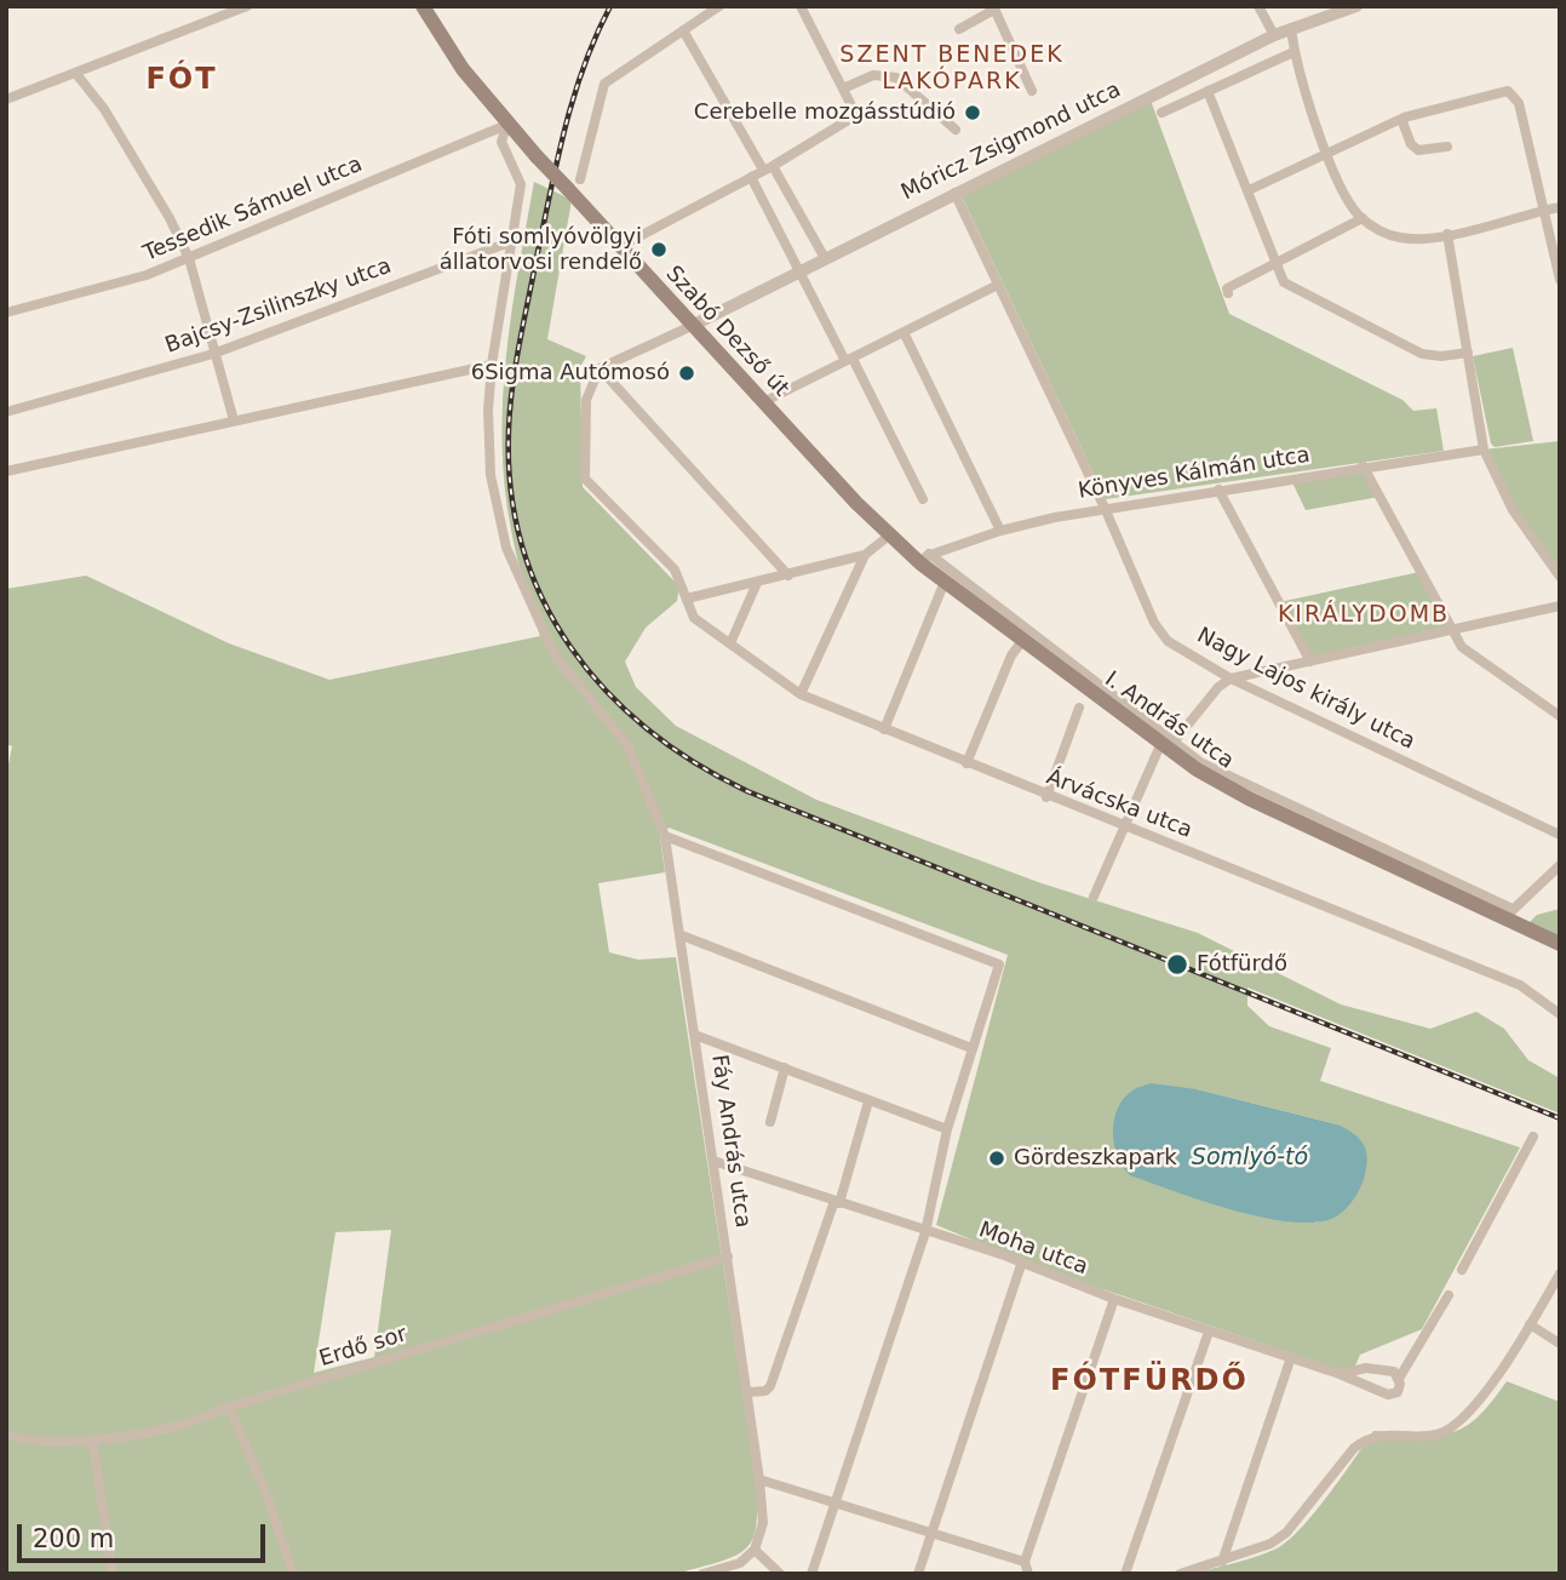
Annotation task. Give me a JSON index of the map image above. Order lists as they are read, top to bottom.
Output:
{
  "streets": {
    "main road": ["Szabó Dezső út", "I. András utca"],
    "street": [
      "Móricz Zsigmond utca",
      "Tessedik Sámuel utca",
      "Bajcsy-Zsilinszky utca",
      "Könyves Kálmán utca",
      "Nagy Lajos király utca",
      "Árvácska utca",
      "Fáy András utca",
      "Moha utca",
      "Erdő sor"
    ]
  },
  "crossings": [
    ["Móricz Zsigmond utca", "Szabó Dezső út"],
    ["Móricz Zsigmond utca", "Nagy Lajos király utca"],
    ["Tessedik Sámuel utca", "Szabó Dezső út"],
    ["Tessedik Sámuel utca", "Fáy András utca"],
    ["Bajcsy-Zsilinszky utca", "Fáy András utca"],
    ["Szabó Dezső út", "Könyves Kálmán utca"],
    ["Szabó Dezső út", "I. András utca"],
    ["Szabó Dezső út", "Fáy András utca"],
    ["Könyves Kálmán utca", "Nagy Lajos király utca"],
    ["Könyves Kálmán utca", "I. András utca"],
    ["Fáy András utca", "Moha utca"],
    ["Fáy András utca", "Erdő sor"]
  ],
  "districts": [
    "SZENT BENEDEK LAKÓPARK",
    "FÓT",
    "KIRÁLYDOMB",
    "FÓTFÜRDŐ"
  ],
  "water": ["Somlyó-tó"],
  "places": [
    "Cerebelle mozgásstúdió",
    "Fóti somlyóvölgyi állatorvosi rendelő",
    "6Sigma Autómosó",
    "Fótfürdő",
    "Gördeszkapark"
  ],
  "scale_bar": "200 m"
}
